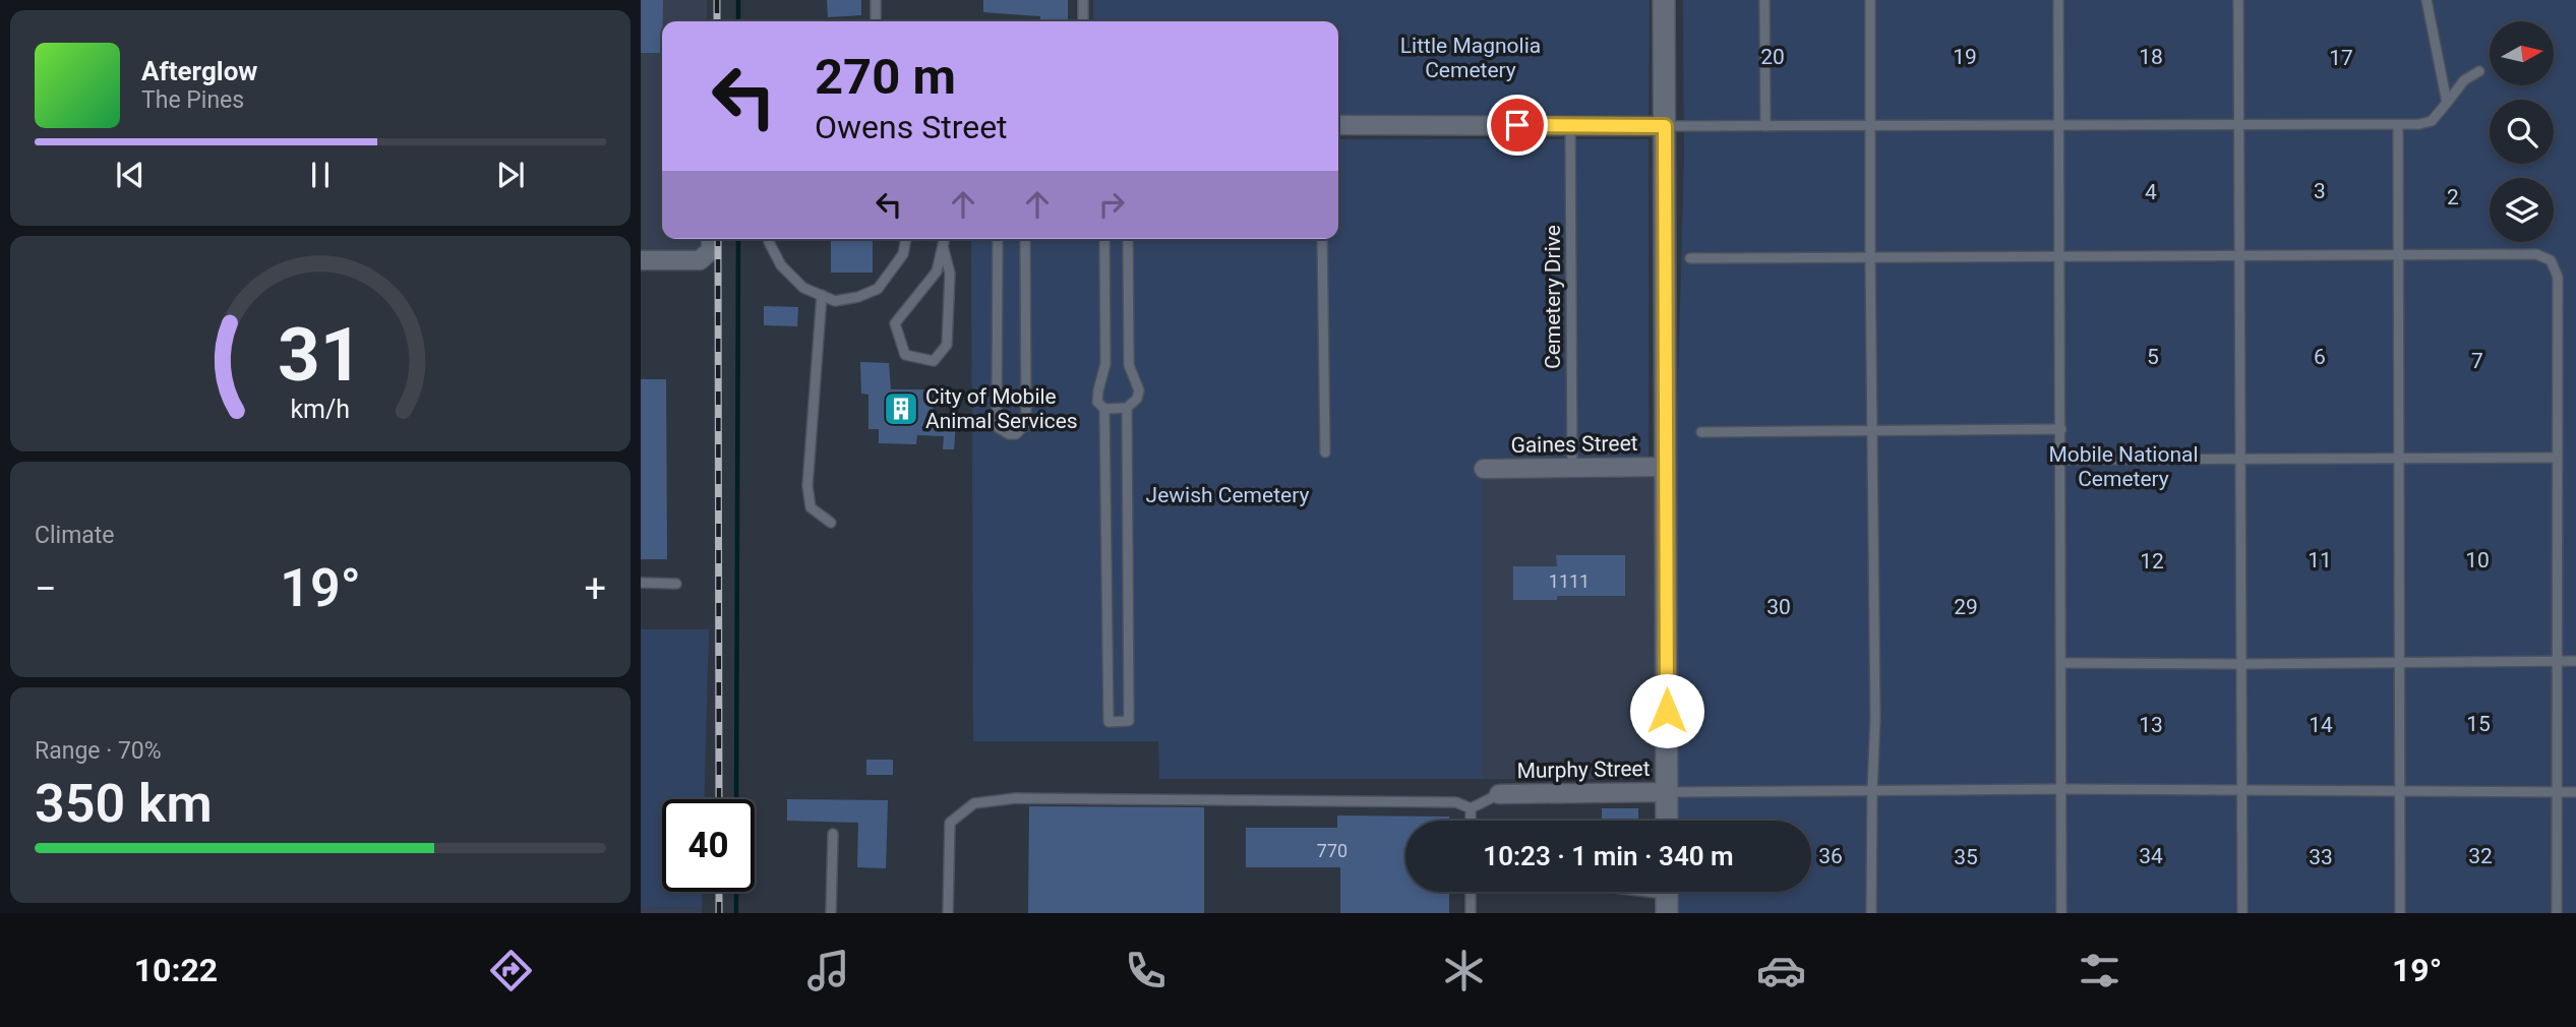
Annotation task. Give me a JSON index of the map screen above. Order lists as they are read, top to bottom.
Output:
{
  "streets": {
    "street": ["Gaines Street", "Murphy Street"],
    "lane": ["Cemetery Drive"]
  },
  "crossings": [
    ["Cemetery Drive", "Gaines Street"]
  ],
  "parks": [
    "Little Magnolia Cemetery",
    "20",
    "19",
    "18",
    "17",
    "3",
    "4",
    "2",
    "5",
    "6",
    "7",
    "Mobile National Cemetery",
    "Jewish Cemetery",
    "11",
    "10",
    "12",
    "30",
    "29",
    "15",
    "13",
    "14",
    "36",
    "34",
    "32",
    "35",
    "33"
  ],
  "places": {
    "building": ["City of Mobile Animal Services"]
  },
  "house_numbers": ["1111", "770"],
  "north": "right",
  "page": {
    "turn": ["270 m", "Owens Street"],
    "song": ["Afterglow", "The Pines"],
    "tile": [
      "Climate",
      ["Range · 70%", "350 km"]
    ],
    "heat": ["−", "19°", "+"],
    "limit": "40",
    "trip": "10:23 · 1 min · 340 m",
    "tabs": ["10:22", "19°"],
    "gauge": ["31", "km/h"]
  }
}
